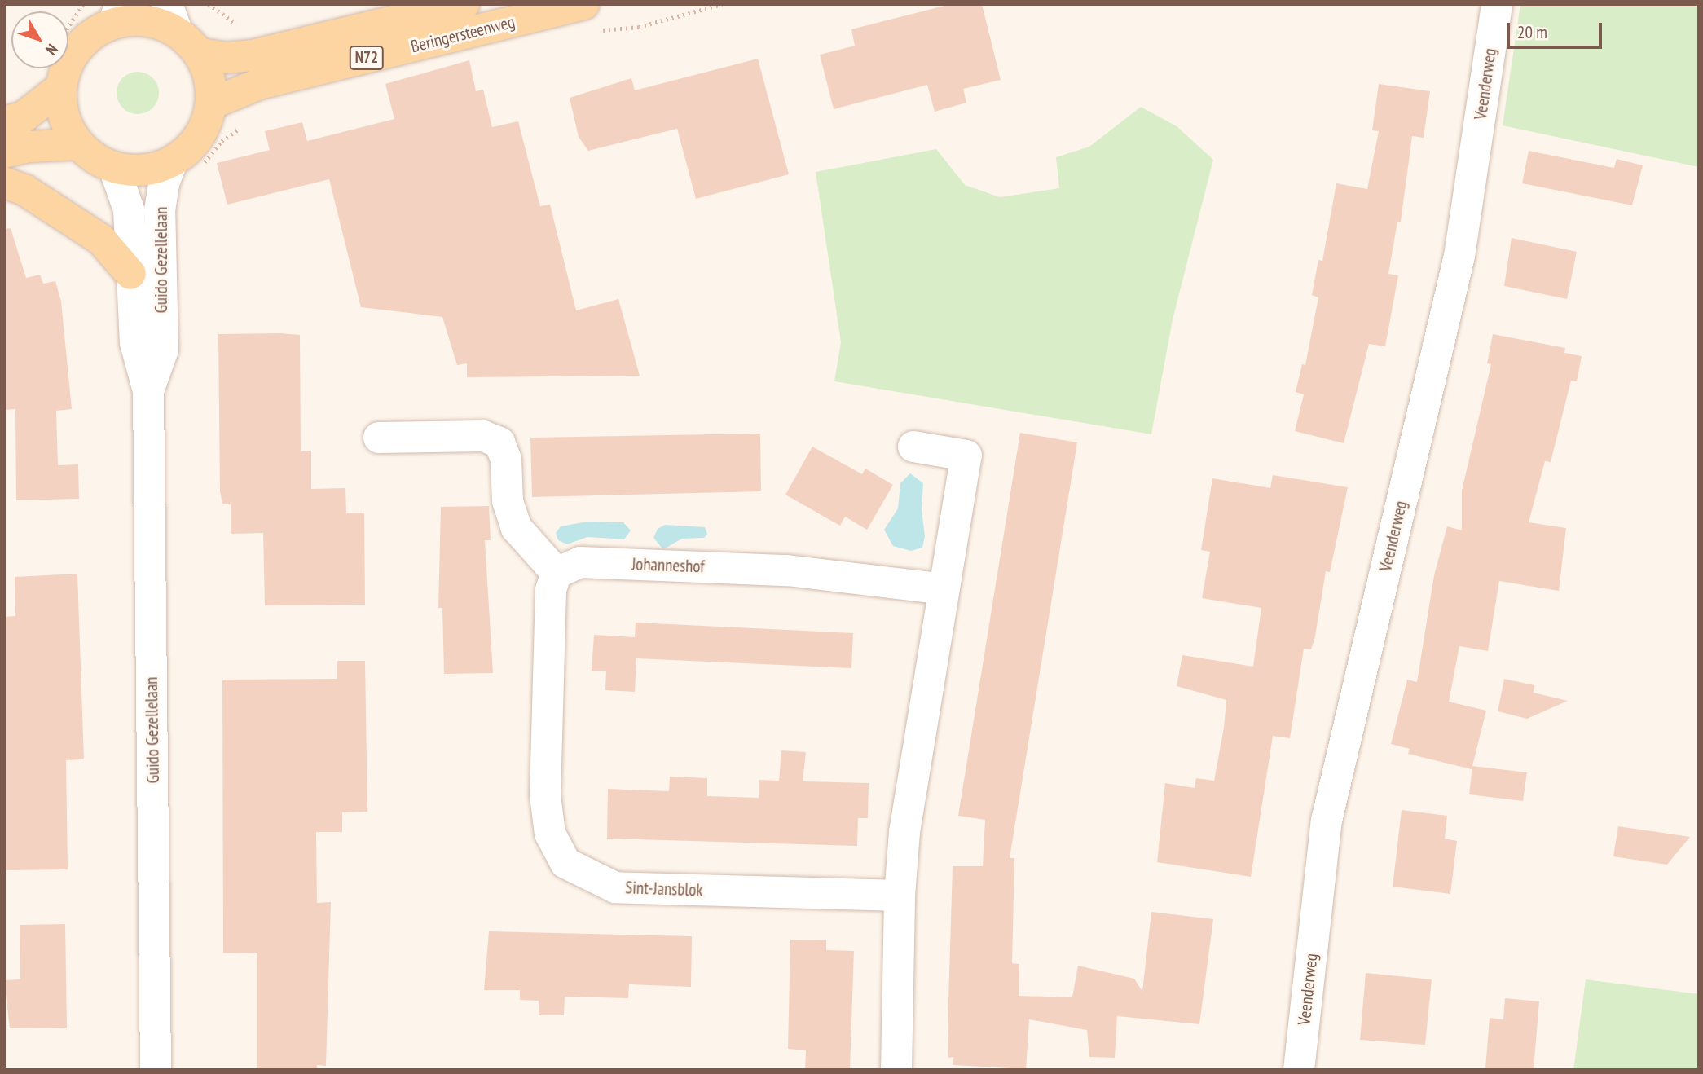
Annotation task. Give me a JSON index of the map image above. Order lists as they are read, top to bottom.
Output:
{
  "streets": {
    "main road": ["Beringersteenweg", "N72"],
    "street": [
      "Veenderweg",
      "Guido Gezellelaan",
      "Johanneshof",
      "Sint-Jansblok"
    ]
  },
  "crossings": [
    ["Beringersteenweg", "Guido Gezellelaan"],
    ["Johanneshof", "Sint-Jansblok"]
  ],
  "scale_bar": "20 m",
  "north": "bottom right"
}
